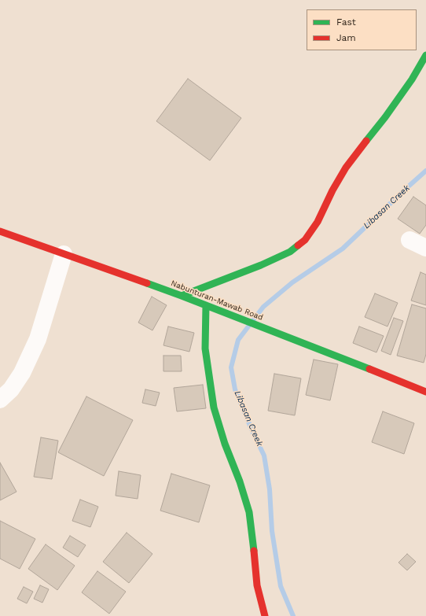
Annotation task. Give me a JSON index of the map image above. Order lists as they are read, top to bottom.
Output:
{
  "streets": {
    "street": ["Nabunturan-Mawab Road"]
  },
  "water": ["Libasan Creek"],
  "legend": ["Fast", "Jam"]
}
